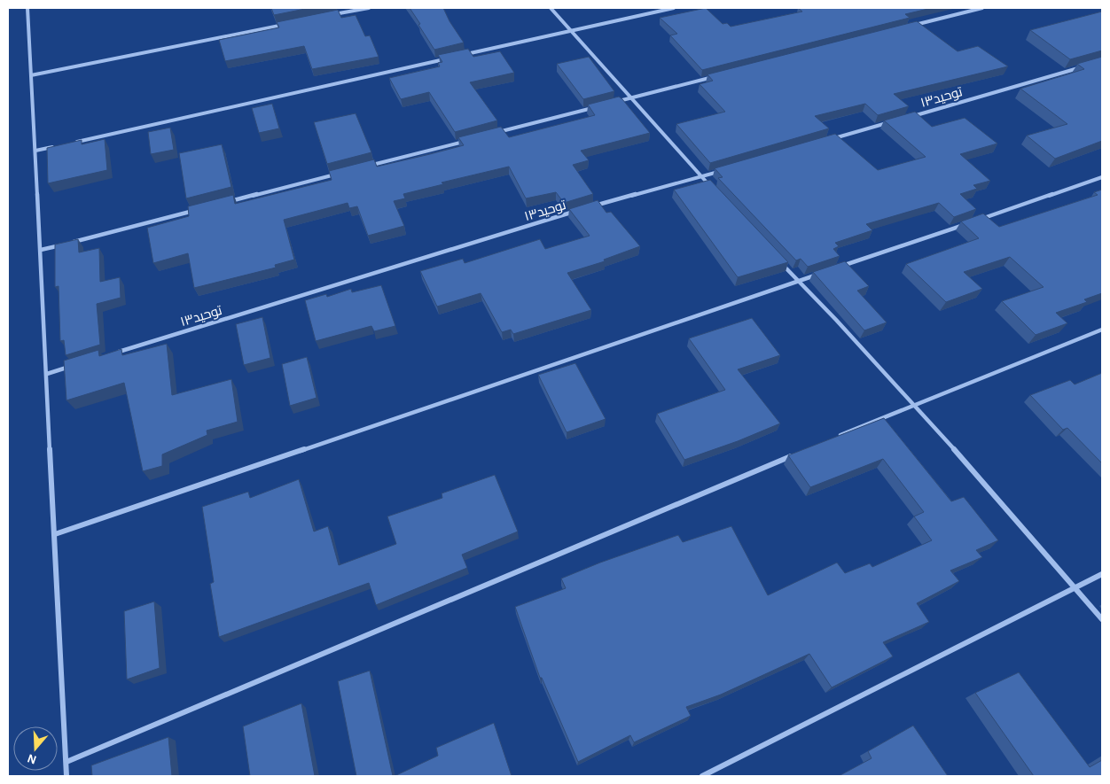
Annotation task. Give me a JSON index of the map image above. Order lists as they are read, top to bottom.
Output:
{
  "streets": {
    "street": ["توحید۱۳"]
  },
  "north": "bottom"
}
